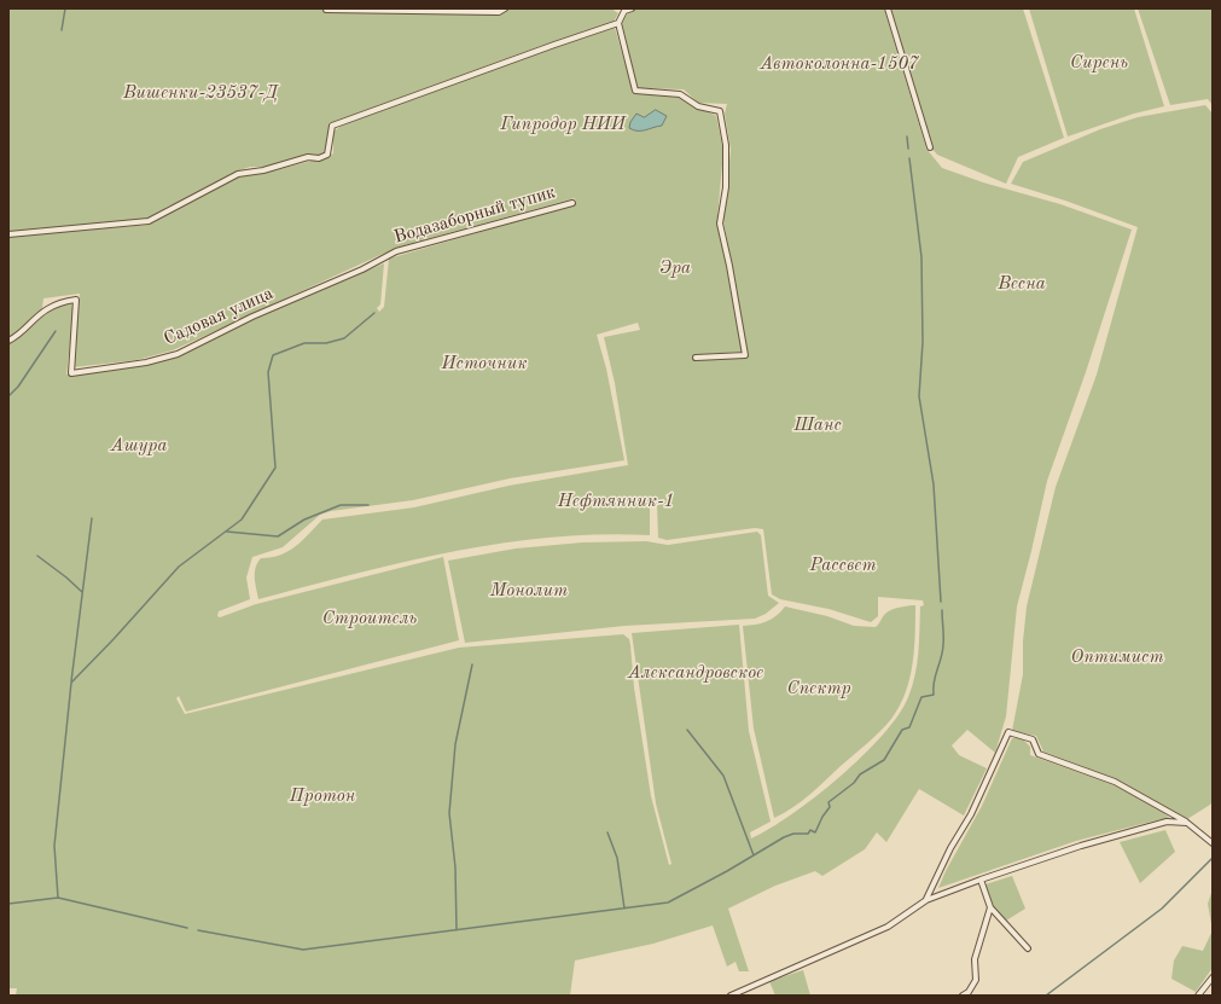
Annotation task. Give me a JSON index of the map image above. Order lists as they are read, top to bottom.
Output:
{
  "streets": {
    "street": ["Водазаборный тупик", "Садовая улица"]
  },
  "crossings": [
    ["Водазаборный тупик", "Садовая улица"]
  ],
  "parks": [
    "Сирень",
    "Автоколонна-1507",
    "Вишенки-23537-Д",
    "Гипродор НИИ",
    "Эра",
    "Весна",
    "Источник",
    "Шанс",
    "Ашура",
    "Нефтянник-1",
    "Рассвет",
    "Монолит",
    "Строитель",
    "Оптимист",
    "Александровское",
    "Спектр",
    "Протон"
  ]
}
